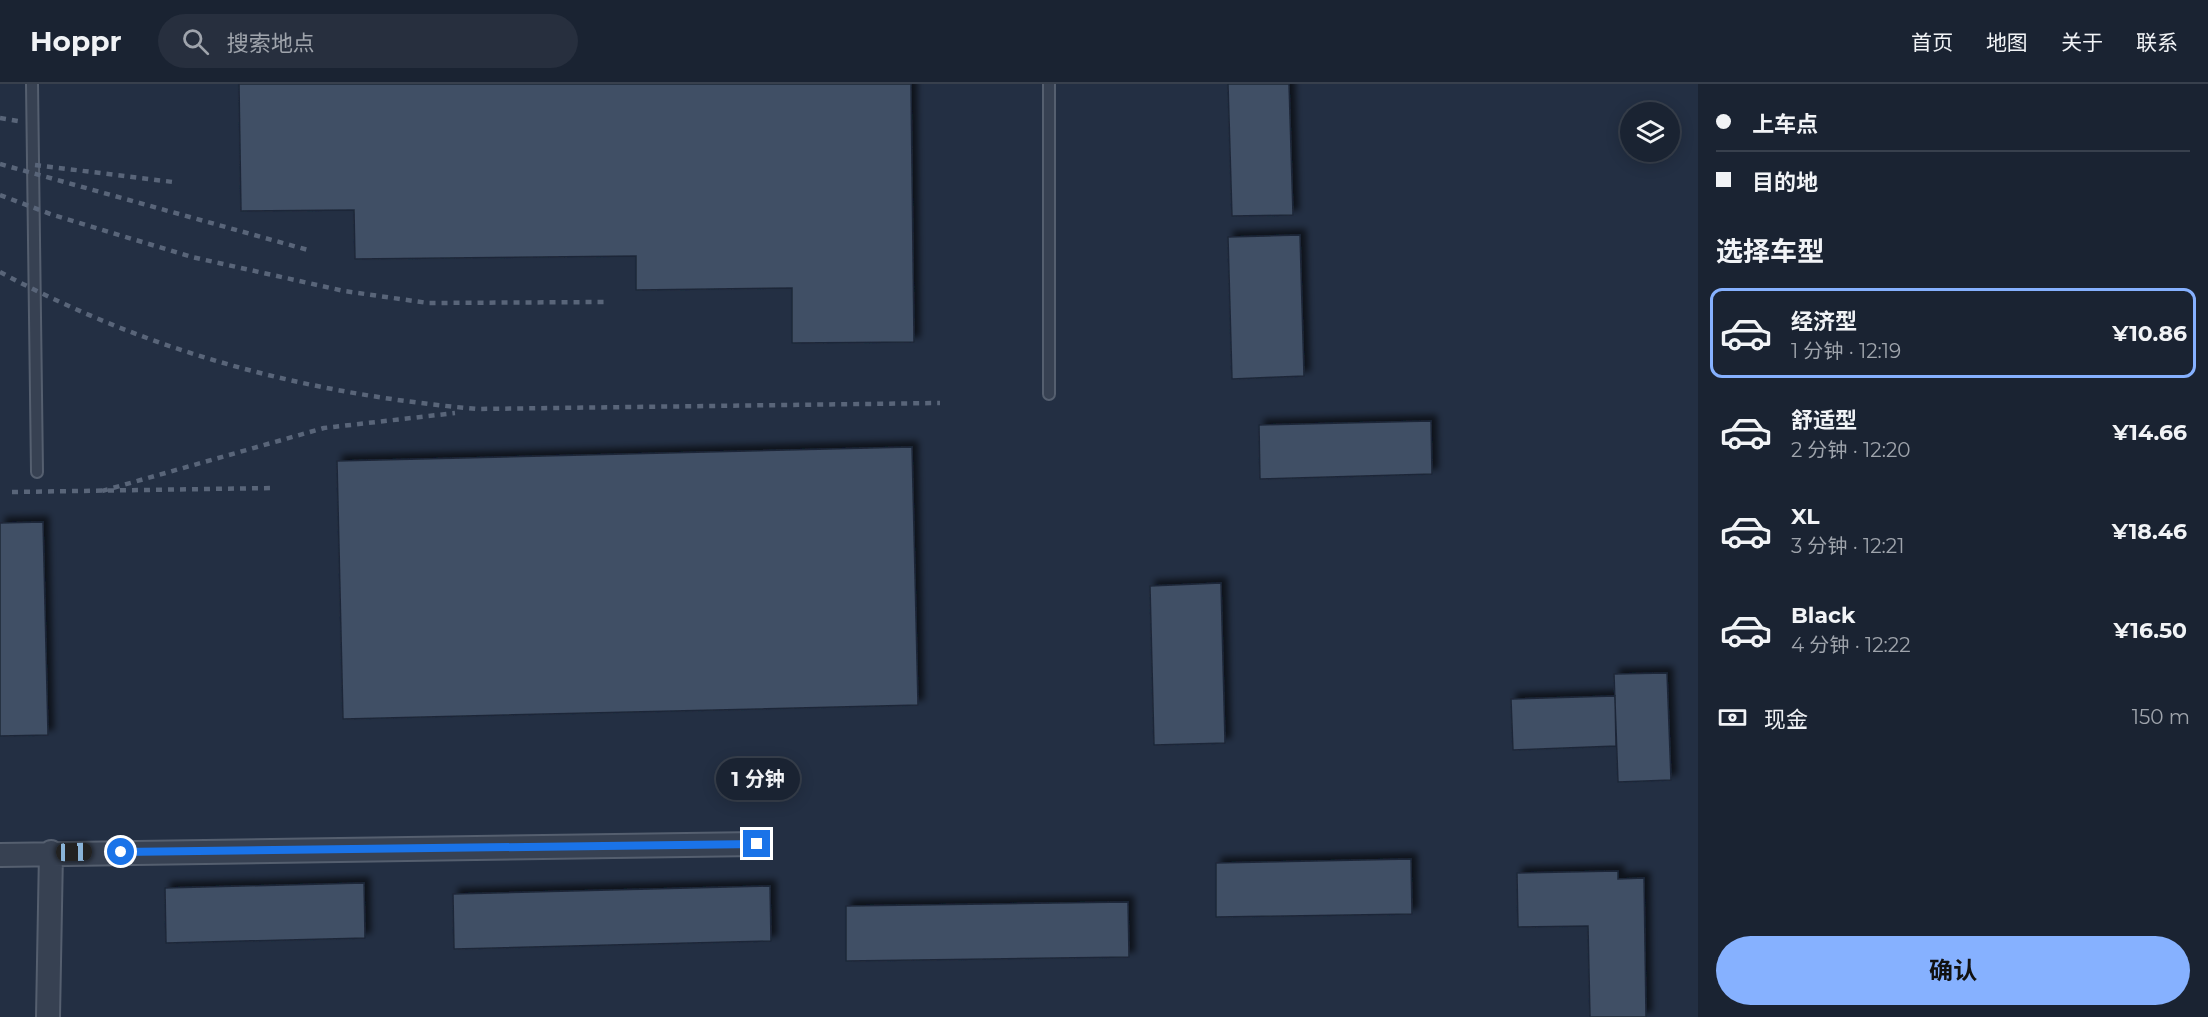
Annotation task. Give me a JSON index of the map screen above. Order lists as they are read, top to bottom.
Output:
{
  "page": {
    "header": "Hoppr",
    "search": "搜索地点",
    "nav": [
      "首页",
      "地图",
      "关于",
      "联系"
    ],
    "banner": ["上车点", "目的地"],
    "heading": "选择车型",
    "list": [
      {
        "name": "经济型",
        "note": "1 分钟 · 12:19",
        "value": "¥10.86"
      },
      {
        "name": "舒适型",
        "note": "2 分钟 · 12:20",
        "value": "¥14.66"
      },
      {
        "name": "XL",
        "note": "3 分钟 · 12:21",
        "value": "¥18.46"
      },
      {
        "name": "Black",
        "note": "4 分钟 · 12:22",
        "value": "¥16.50"
      }
    ],
    "pay": ["现金", "150 m"],
    "bubble": "1 分钟",
    "buttons": "确认"
  }
}
